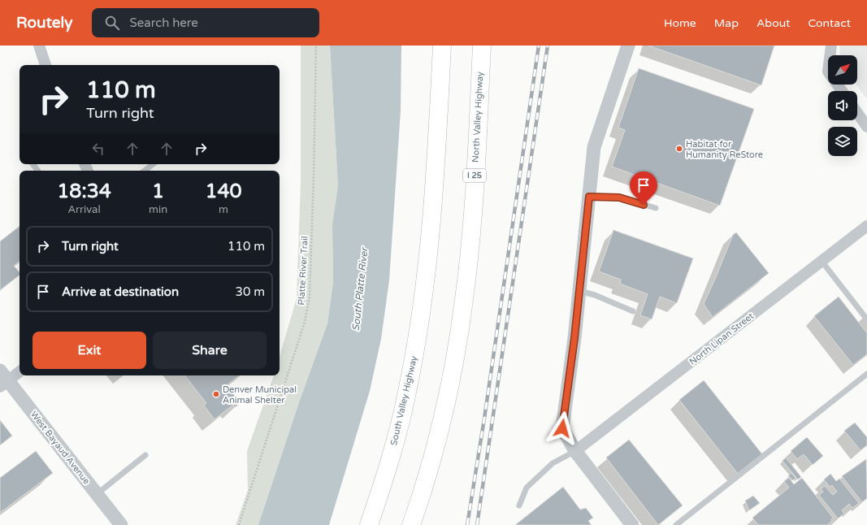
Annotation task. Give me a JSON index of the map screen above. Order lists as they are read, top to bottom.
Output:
{
  "streets": {
    "highway": ["North Valley Highway", "I 25", "South Valley Highway"],
    "street": ["North Lipan Street", "West Bayaud Avenue"],
    "path": ["Platte River Trail"]
  },
  "water": ["South Platte River"],
  "places": ["Habitat for Humanity ReStore", "Denver Municipal Animal Shelter"],
  "north": "top right",
  "page": {
    "header": "Routely",
    "search": "Search here",
    "nav": [
      "Home",
      "Map",
      "About",
      "Contact"
    ],
    "turn": ["110 m", "Turn right"],
    "eta": [
      "18:34",
      "Arrival",
      "1",
      "min",
      "140",
      "m"
    ],
    "list": [
      {
        "name": "Turn right",
        "value": "110 m"
      },
      {
        "name": "Arrive at destination",
        "value": "30 m"
      }
    ],
    "buttons": ["Exit", "Share"]
  }
}
